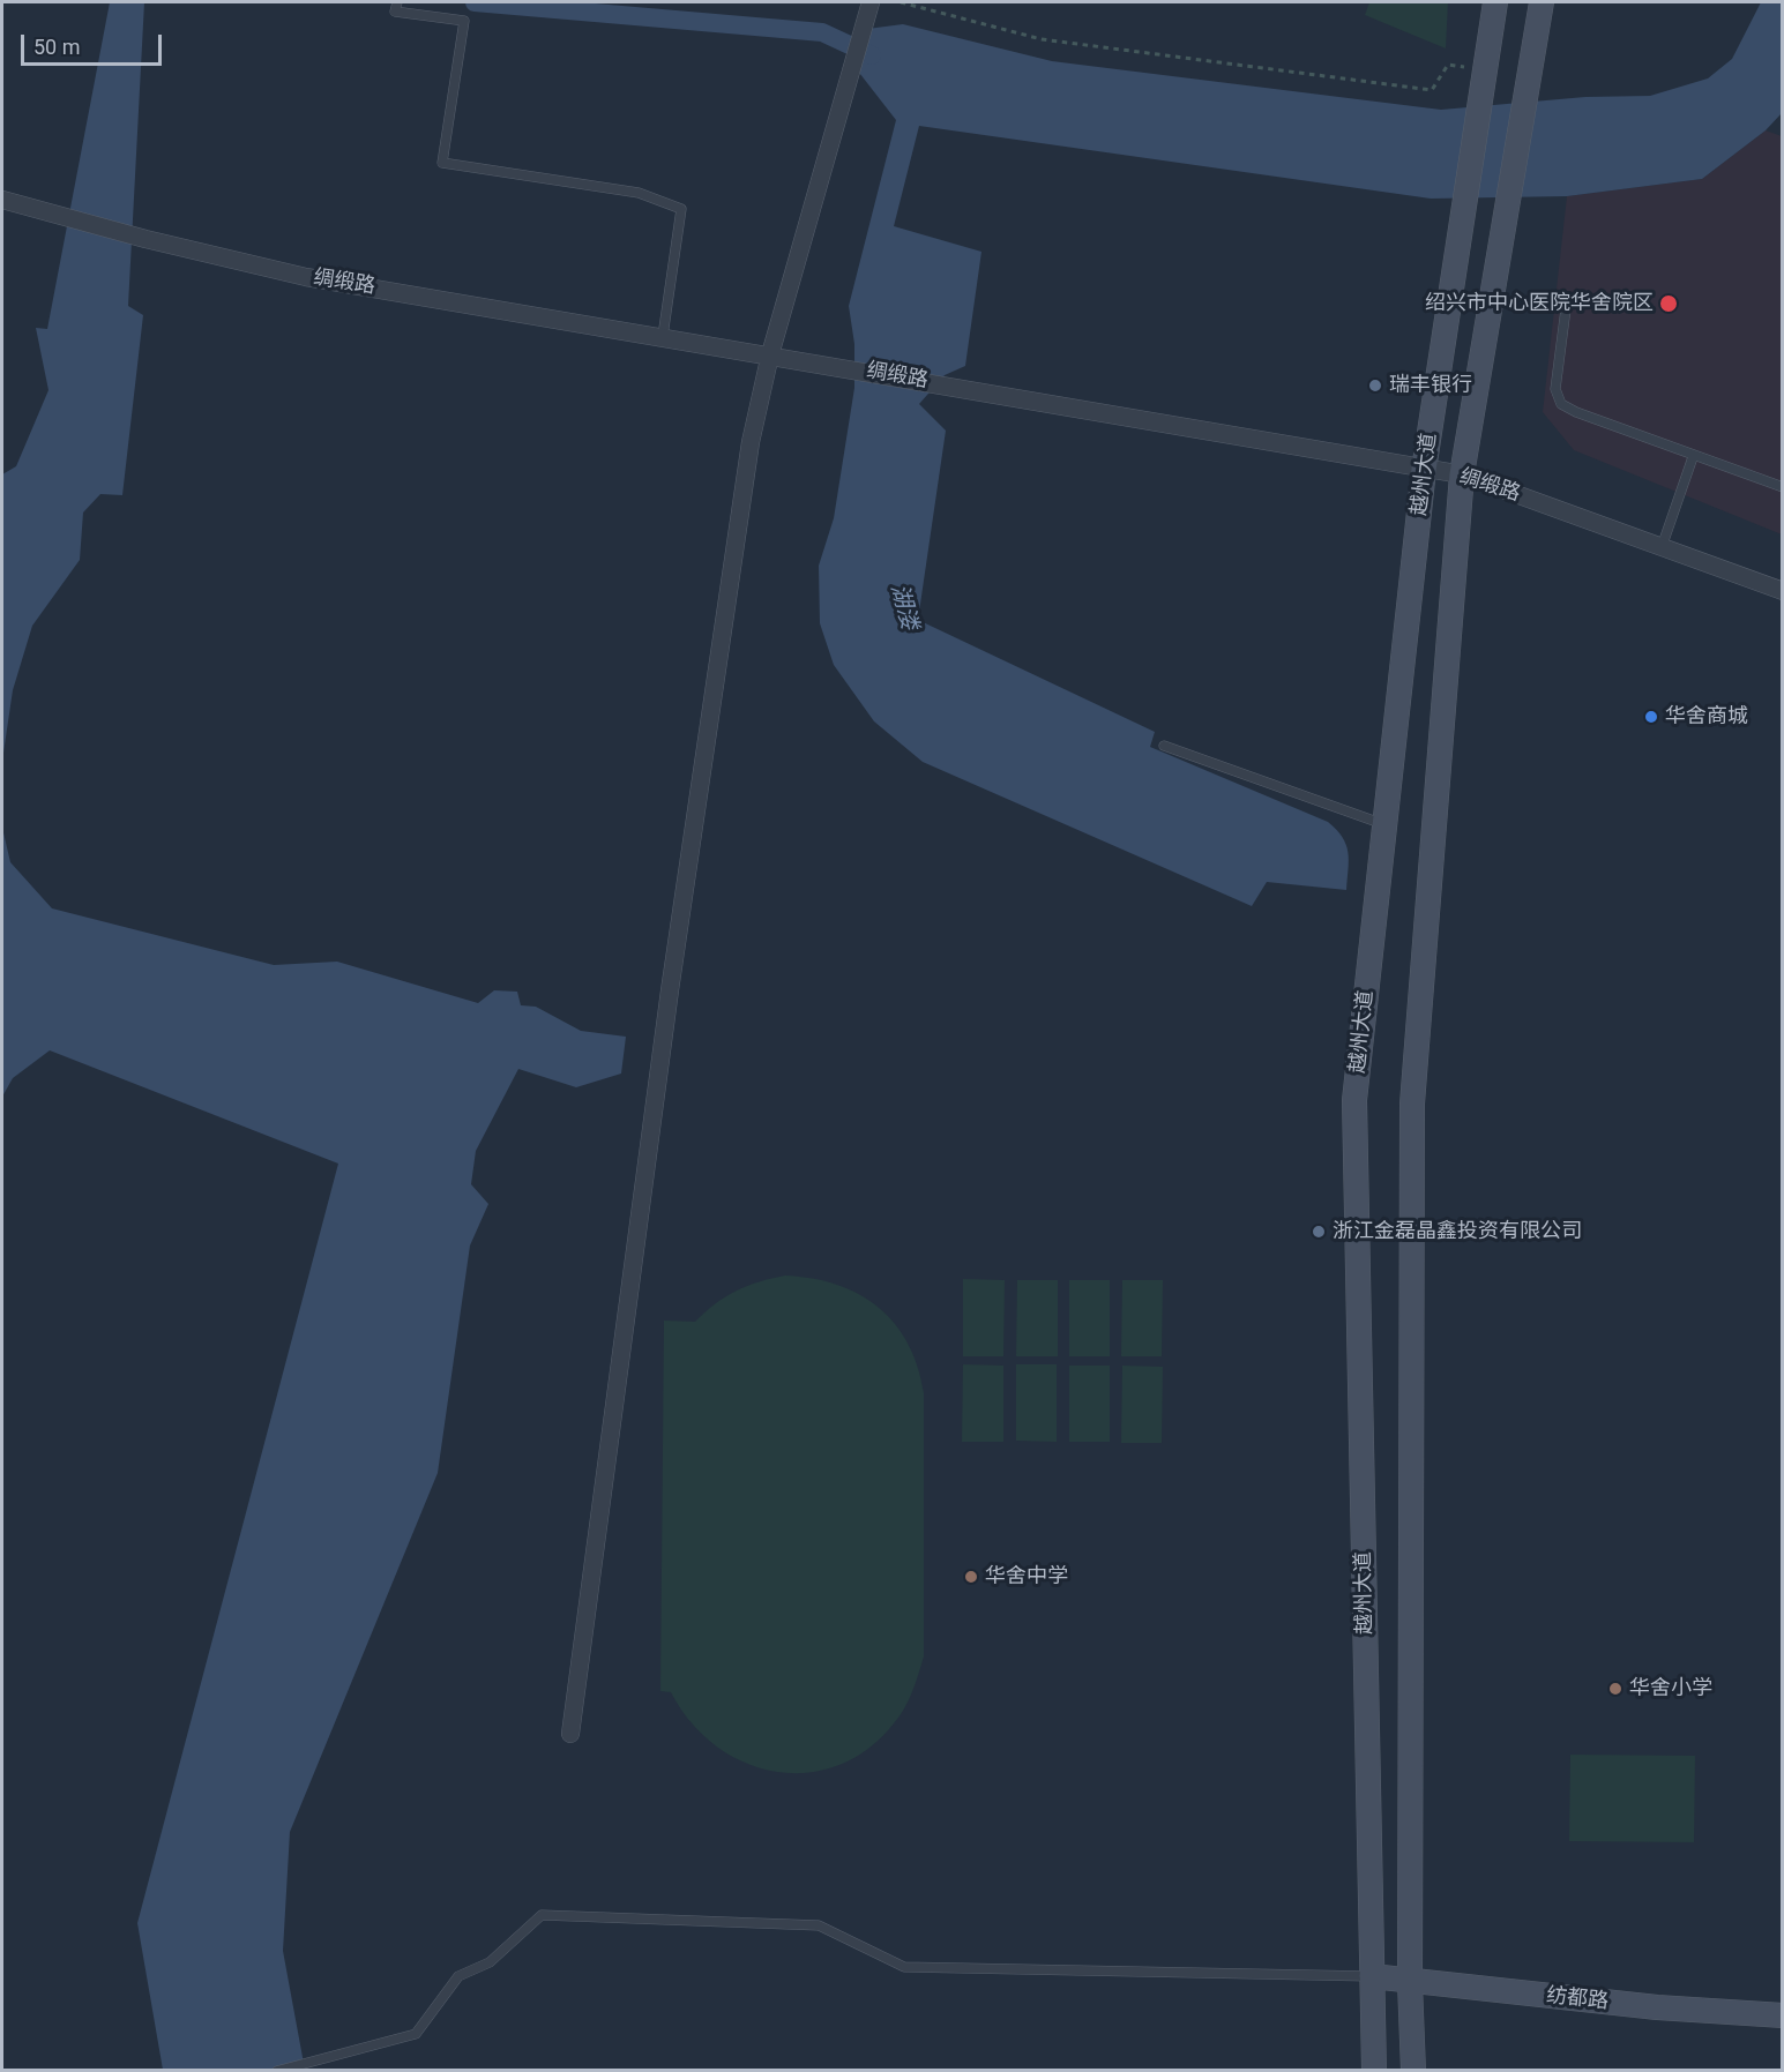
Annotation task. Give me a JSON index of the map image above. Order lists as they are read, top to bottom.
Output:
{
  "streets": {
    "main road": ["越州大道", "纺都路"],
    "street": ["绸缎路"]
  },
  "crossings": [
    ["绸缎路", "越州大道"],
    ["越州大道", "纺都路"]
  ],
  "water": ["湖溇"],
  "places": [
    "绍兴市中心医院华舍院区",
    "瑞丰银行",
    "华舍商城",
    "浙江金磊晶鑫投资有限公司",
    "华舍中学",
    "华舍小学"
  ],
  "scale_bar": "50 m"
}
